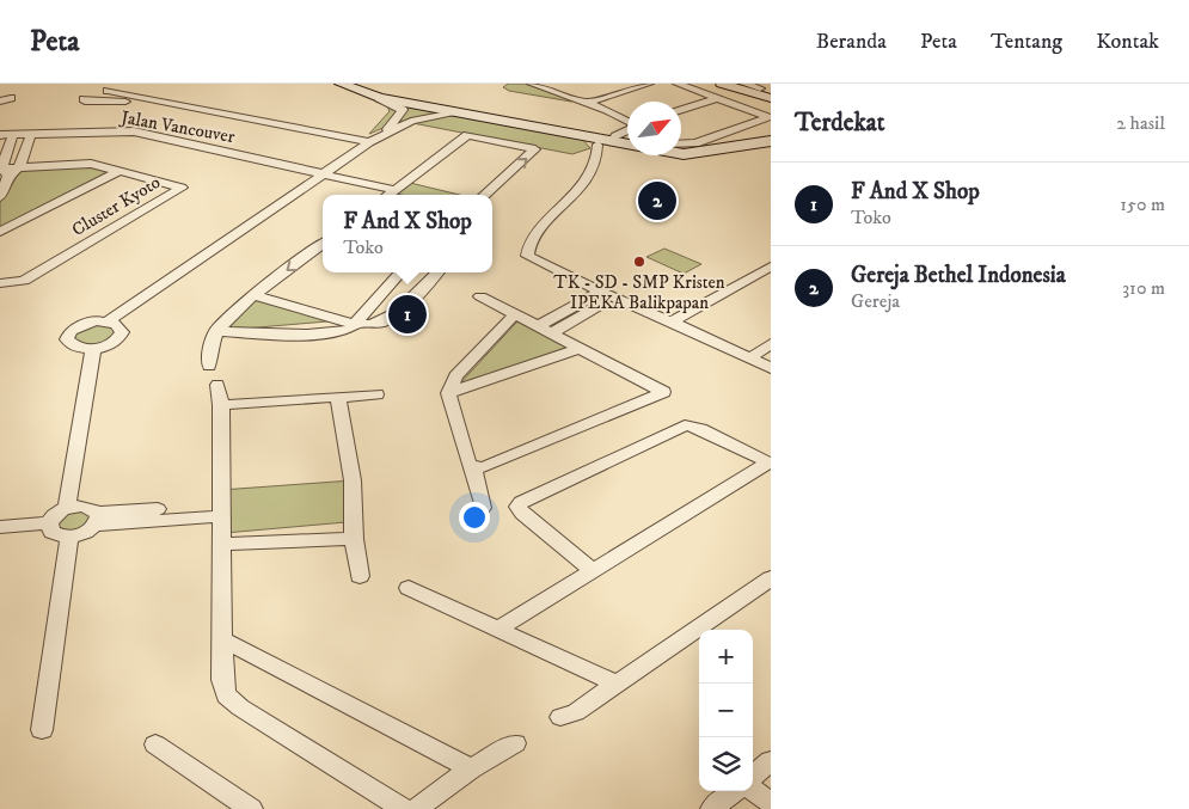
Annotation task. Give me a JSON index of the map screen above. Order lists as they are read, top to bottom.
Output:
{
  "streets": {
    "street": ["Jalan Vancouver", "Cluster Kyoto"]
  },
  "places": ["TK - SD - SMP Kristen IPEKA Balikpapan"],
  "north": "top right",
  "page": {
    "header": "Peta",
    "nav": [
      "Beranda",
      "Peta",
      "Tentang",
      "Kontak"
    ],
    "heading": ["Terdekat", "2 hasil"],
    "list": [
      {
        "mark": "1",
        "name": "F And X Shop",
        "note": "Toko",
        "value": "150 m"
      },
      {
        "mark": "2",
        "name": "Gereja Bethel Indonesia",
        "note": "Gereja",
        "value": "310 m"
      }
    ],
    "pins": ["2", "1"],
    "popup": ["F And X Shop", "Toko"],
    "map_buttons": ["+", "−"]
  }
}
